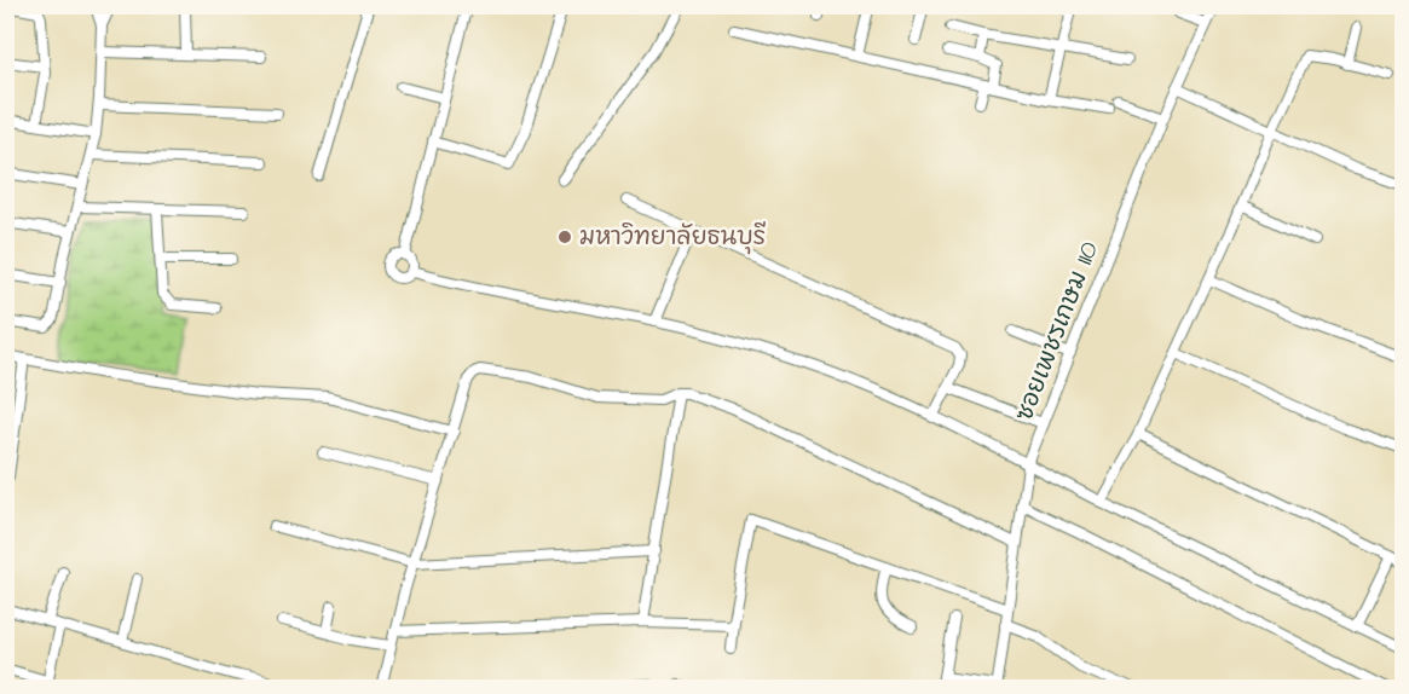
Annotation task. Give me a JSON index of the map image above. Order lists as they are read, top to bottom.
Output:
{
  "streets": {
    "street": ["ซอยเพชรเกษม 110"]
  },
  "places": ["มหาวิทยาลัยธนบุรี"]
}
